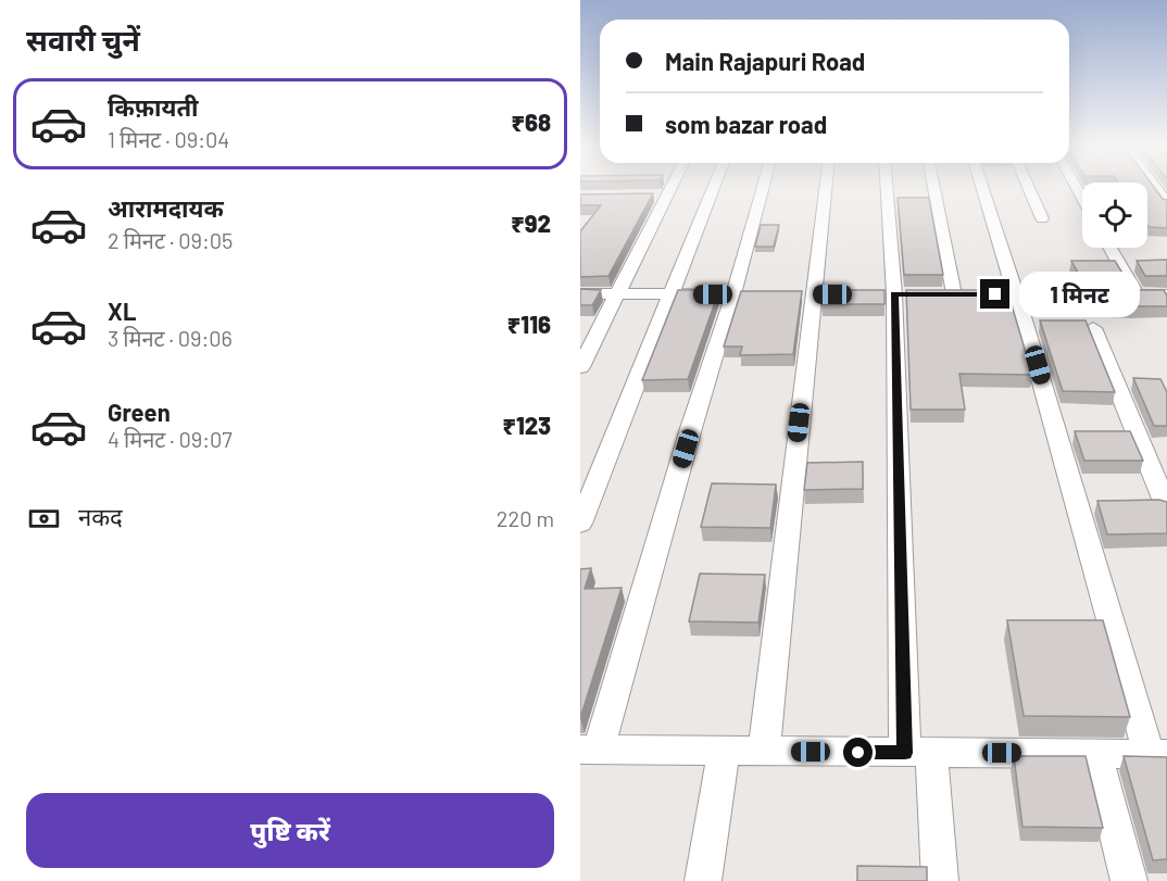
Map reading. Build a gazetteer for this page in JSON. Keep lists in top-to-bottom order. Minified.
{"page":{"heading":"सवारी चुनें","banner":["Main Rajapuri Road","som bazar road"],"list":[{"name":"किफ़ायती","note":"1 मिनट · 09:04","value":"₹68"},{"name":"आरामदायक","note":"2 मिनट · 09:05","value":"₹92"},{"name":"XL","note":"3 मिनट · 09:06","value":"₹116"},{"name":"Green","note":"4 मिनट · 09:07","value":"₹123"}],"bubble":"1 मिनट","pay":["नकद","220 m"],"buttons":"पुष्टि करें"}}
